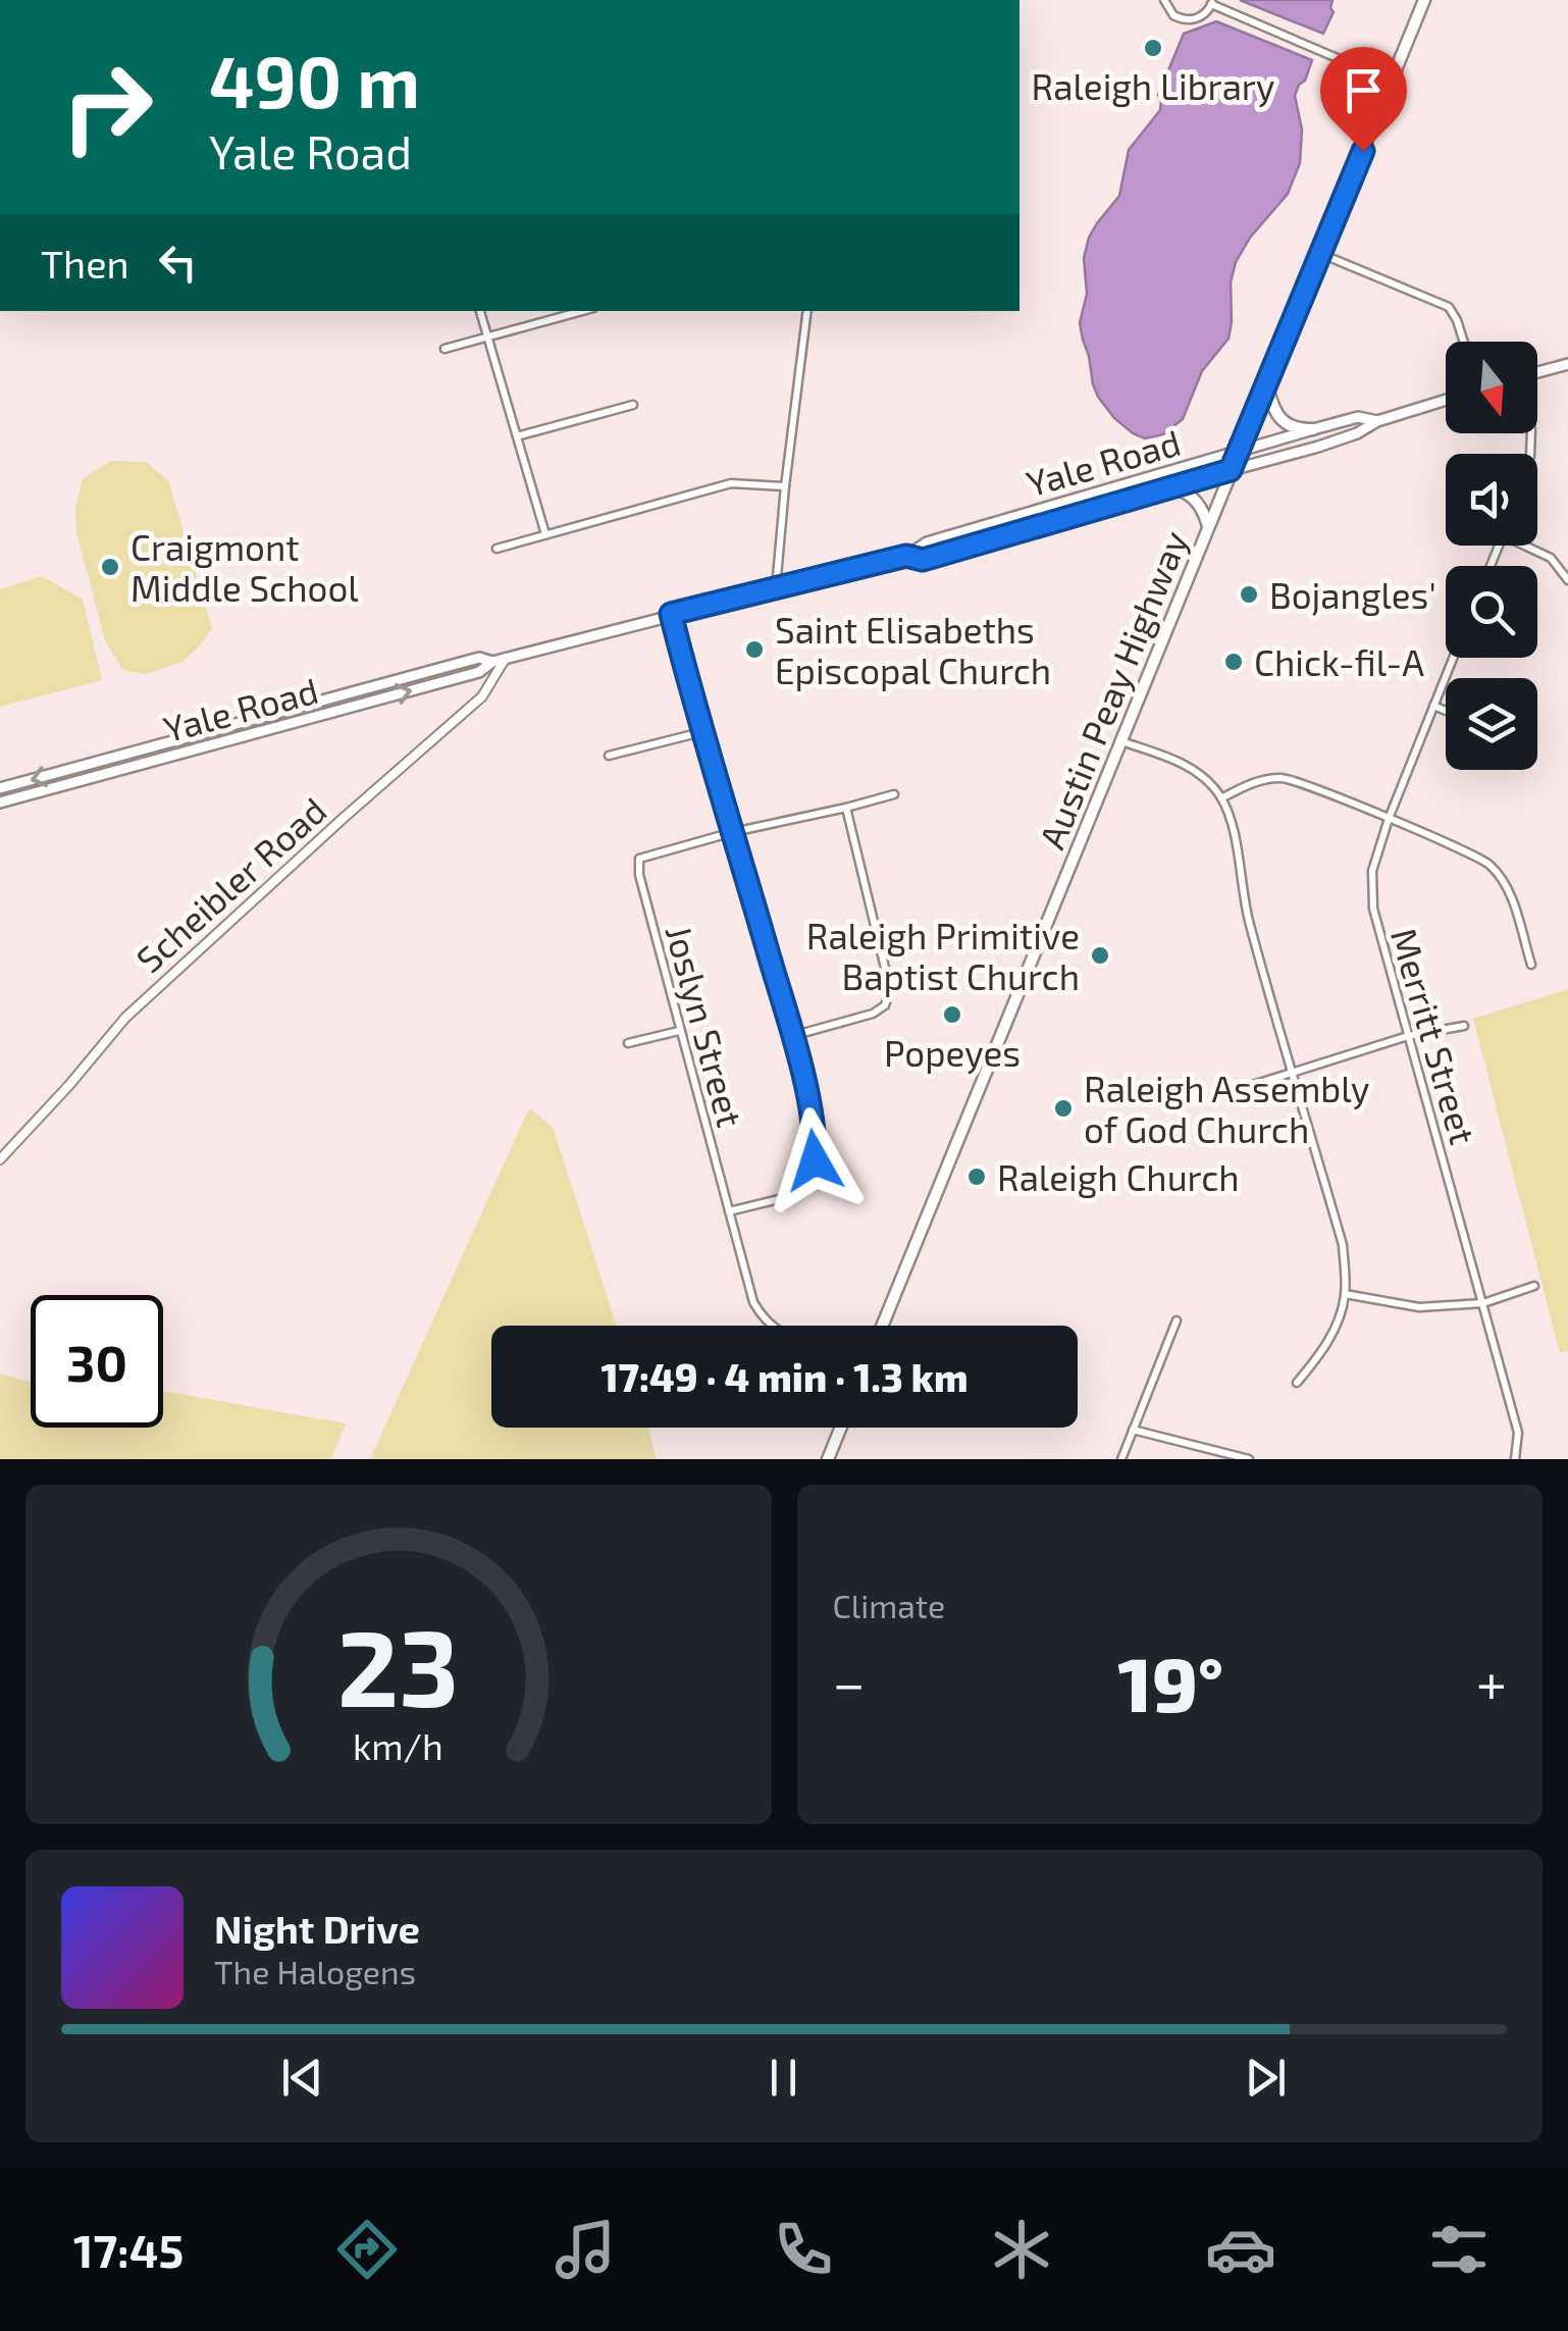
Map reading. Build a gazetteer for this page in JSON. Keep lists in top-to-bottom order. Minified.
{"streets":{"main road":["Yale Road","Austin Peay Highway"],"street":["Scheibler Road","Joslyn Street","Merritt Street"]},"crossings":[["Yale Road","Austin Peay Highway"],["Yale Road","Scheibler Road"]],"places":["Raleigh Library","Craigmont Middle School","Bojangles'","Saint Elisabeths Episcopal Church","Chick-fil-A","Raleigh Primitive Baptist Church","Popeyes","Raleigh Assembly of God Church","Raleigh Church"],"north":"bottom","page":{"turn":["490 m","Yale Road"],"then":"Then","limit":"30","trip":"17:49 · 4 min · 1.3 km","tile":"Climate","heat":["−","19°","+"],"song":["Night Drive","The Halogens"],"tabs":"17:45","gauge":["23","km/h"]}}
